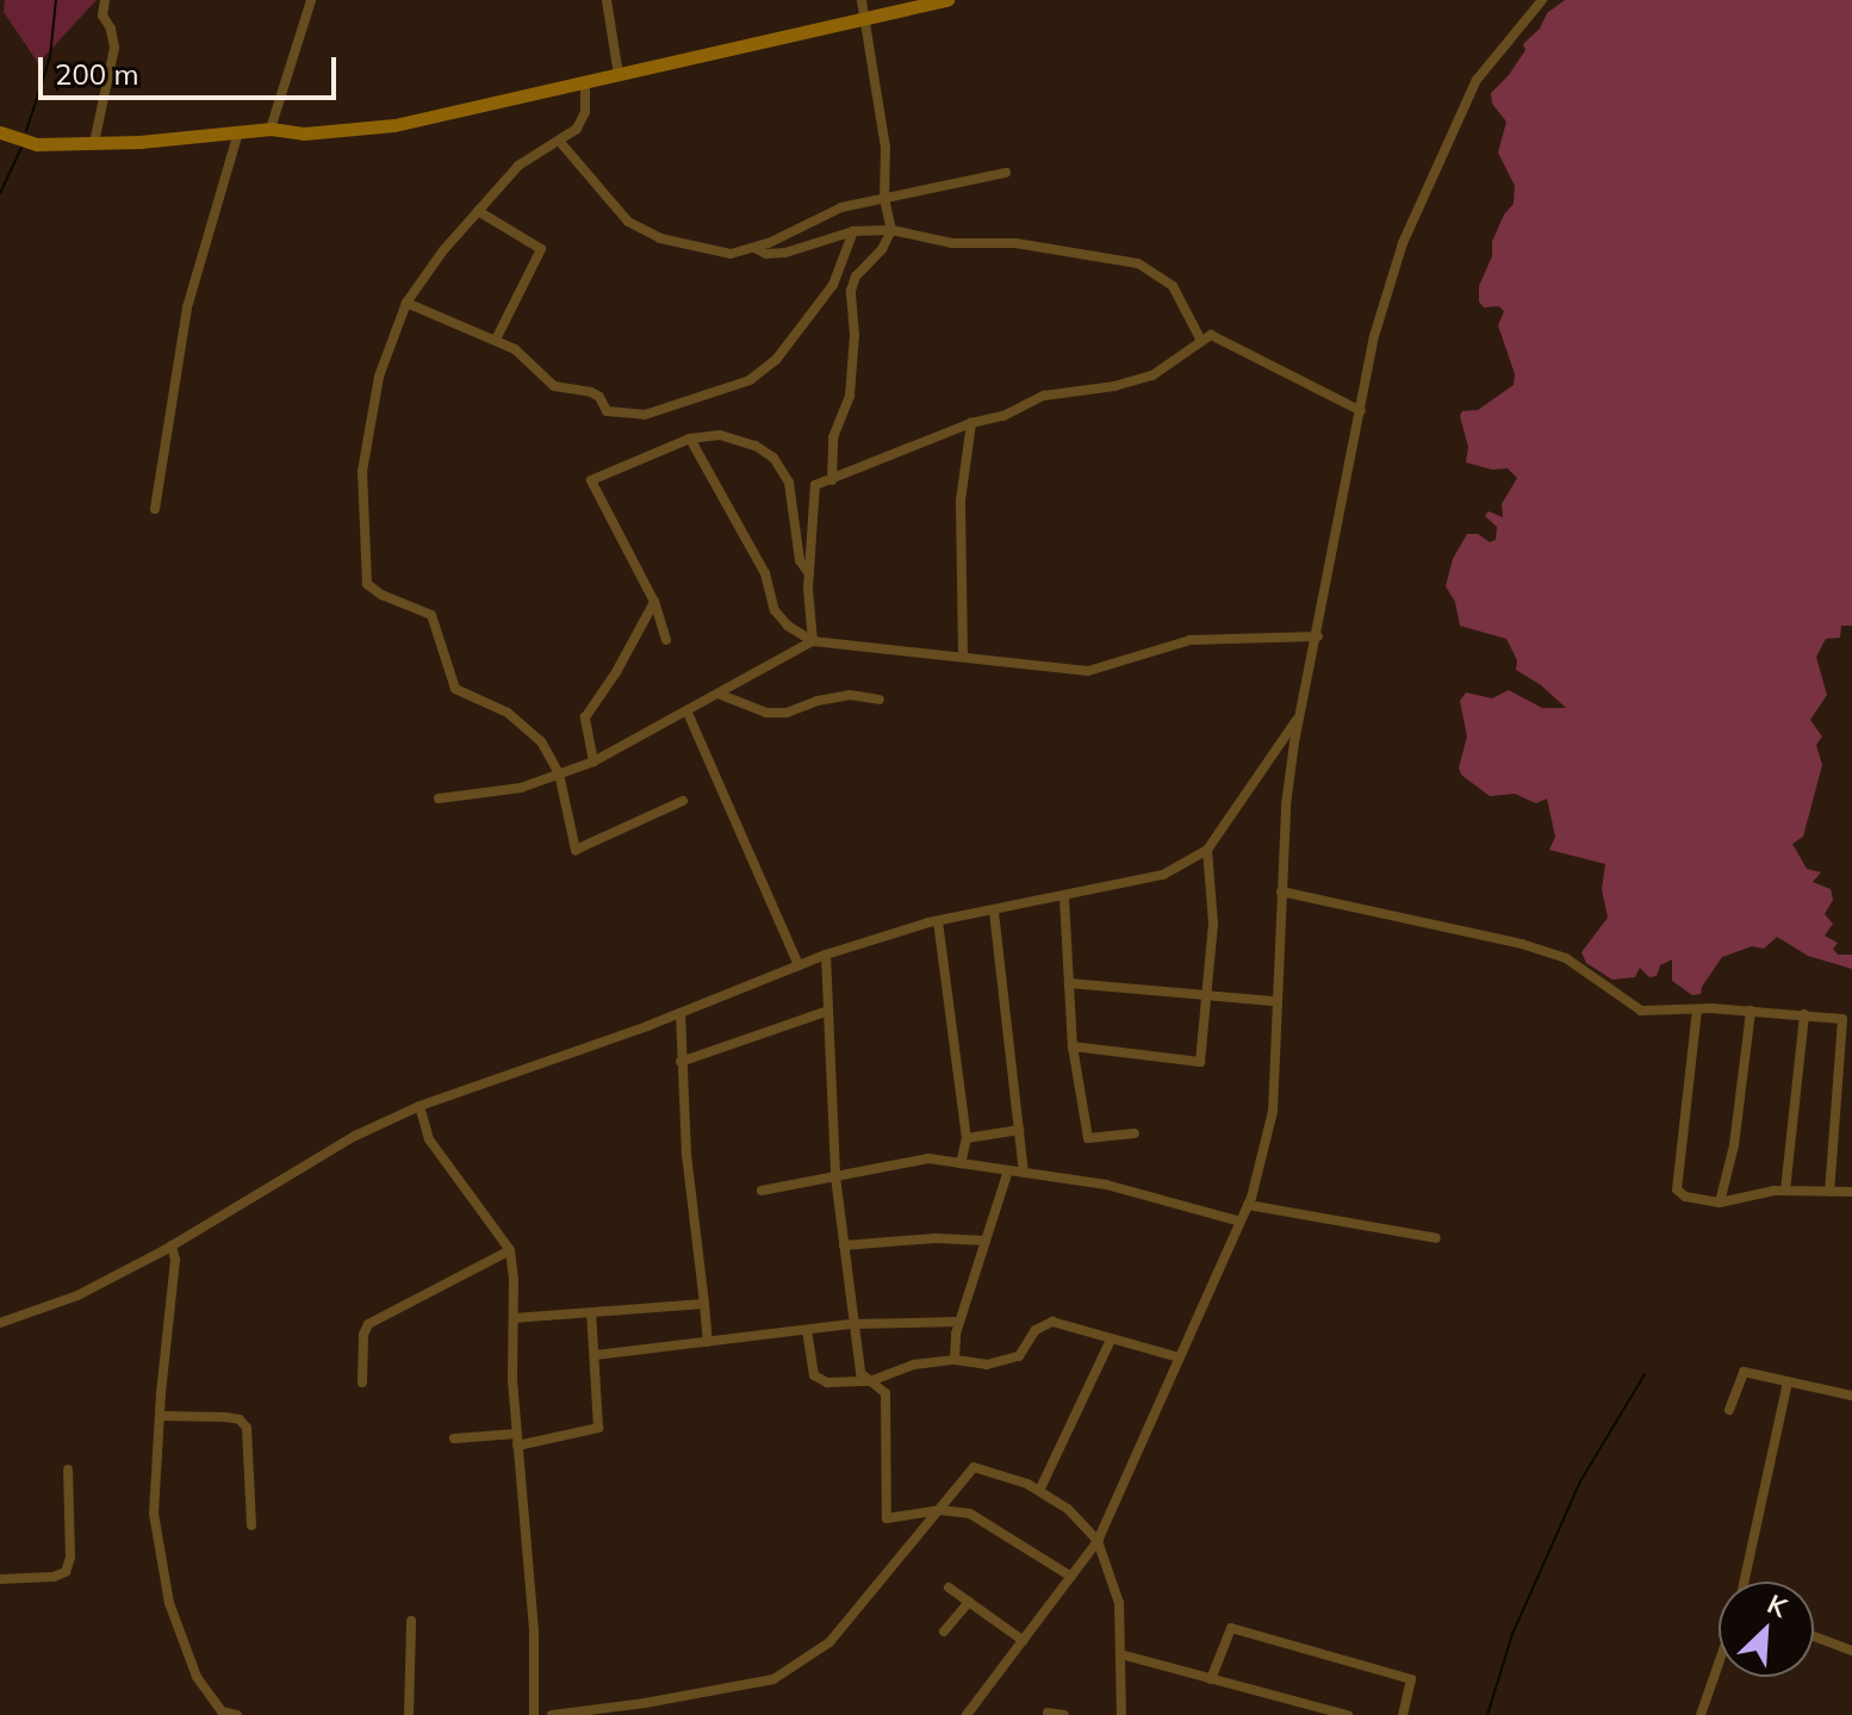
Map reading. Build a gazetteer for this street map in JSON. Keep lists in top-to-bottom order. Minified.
{"scale_bar":"200 m","north":"top right"}
